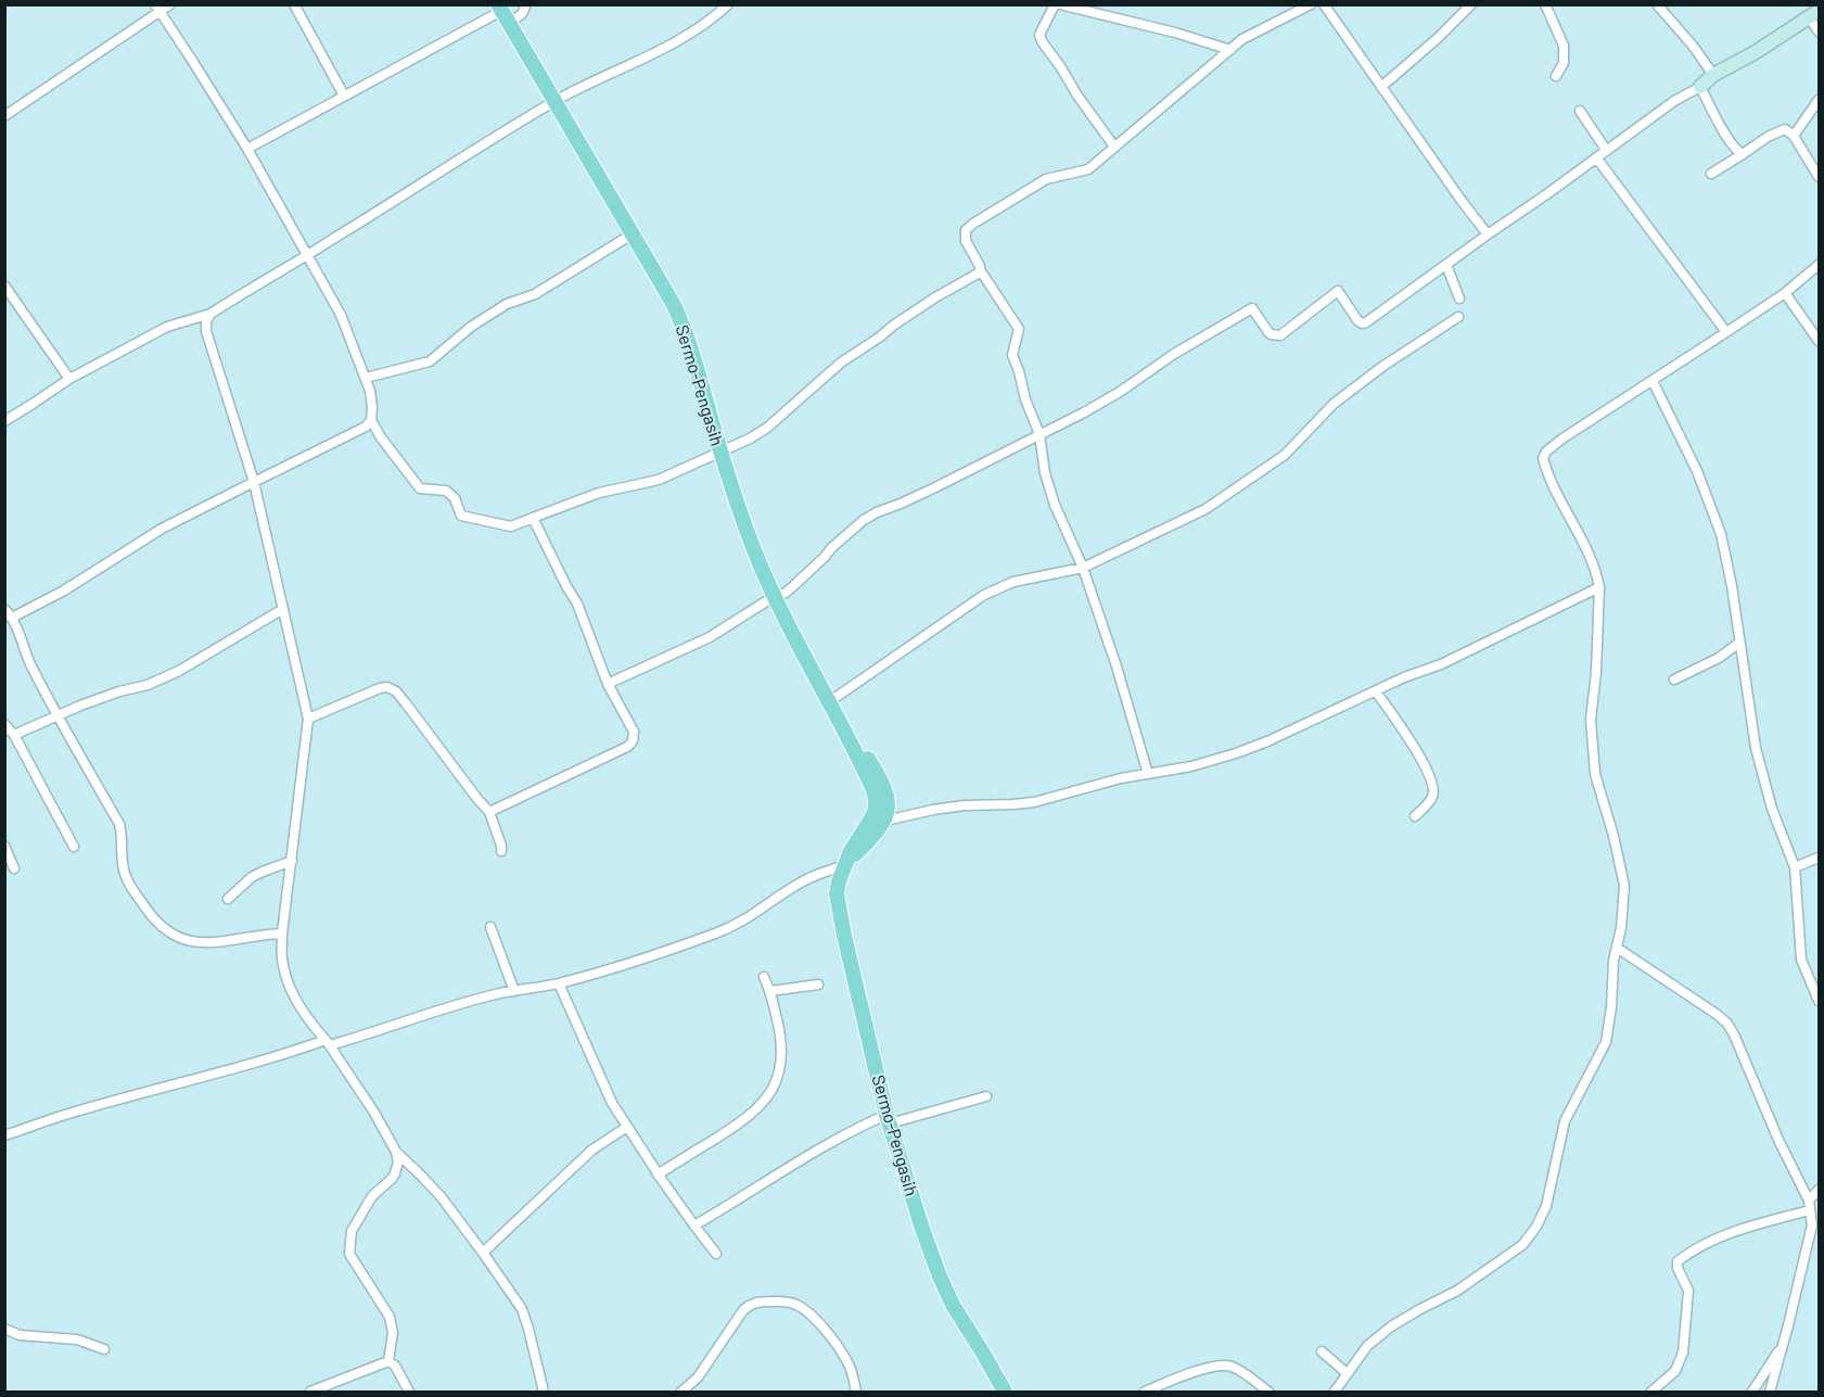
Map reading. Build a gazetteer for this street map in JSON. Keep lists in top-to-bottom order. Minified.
{"streets":{"main road":["Sermo-Pengasih"]}}
